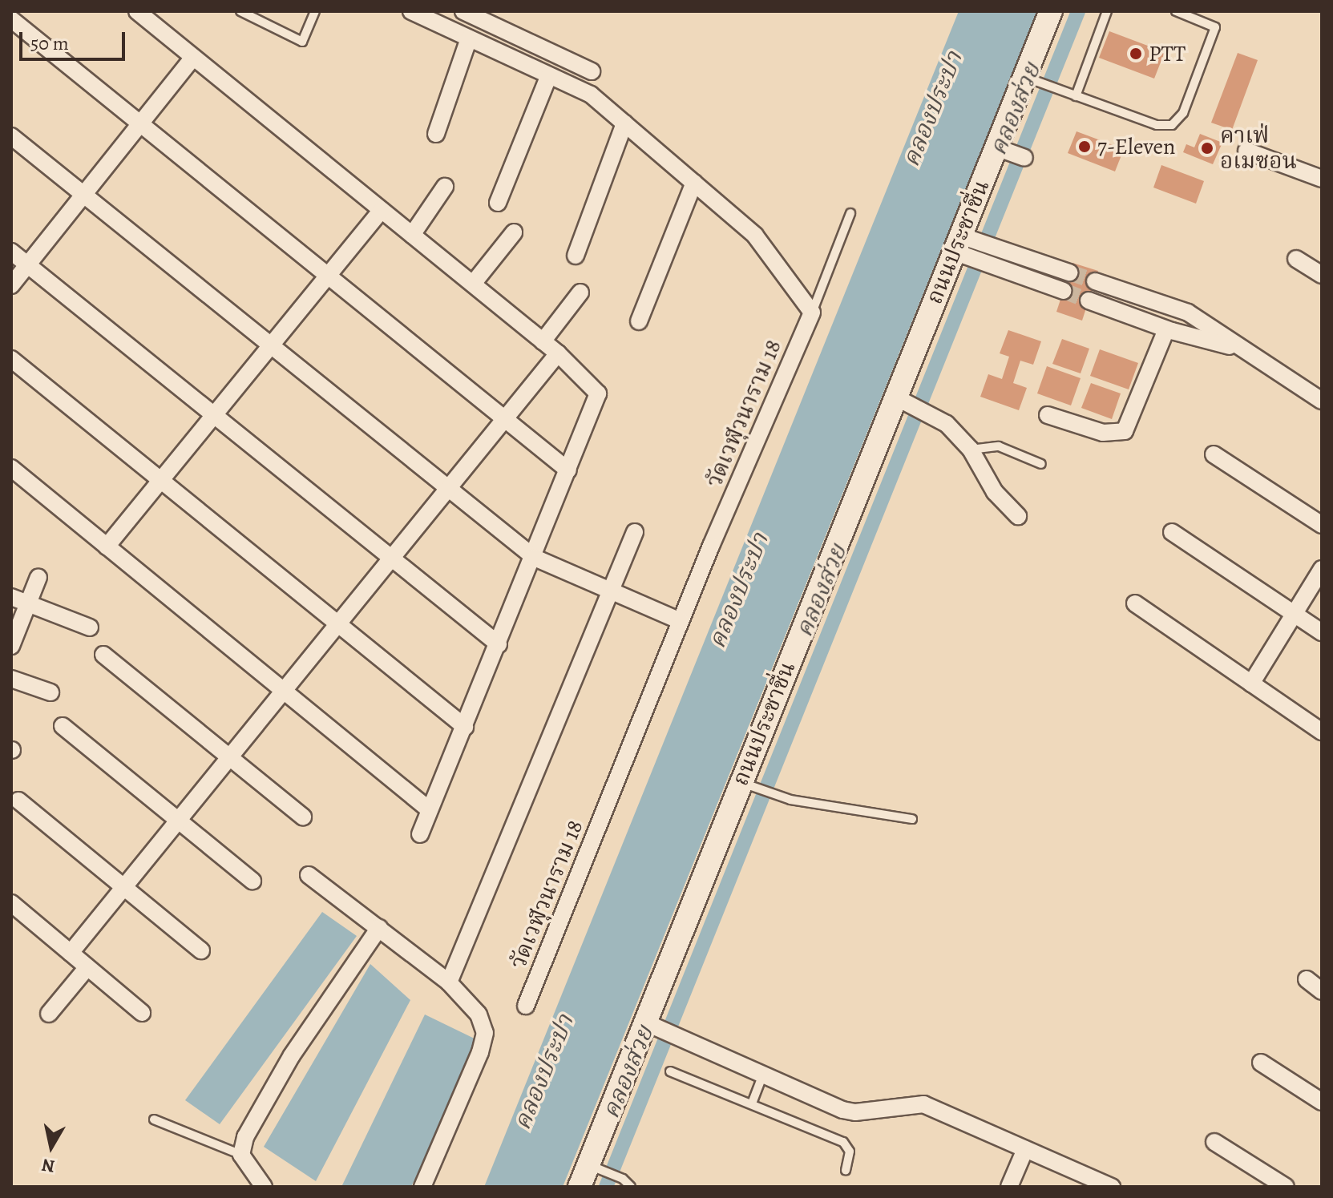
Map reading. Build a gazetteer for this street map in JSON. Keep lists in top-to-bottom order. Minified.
{"streets":{"street":["ถนนประชาชื่น","วัดเวฬุวนาราม 18"]},"water":["คลองประปา","คลองส่วย"],"places":["PTT","7-Eleven","คาเฟ่ อเมซอน"],"scale_bar":"50 m","north":"bottom"}
